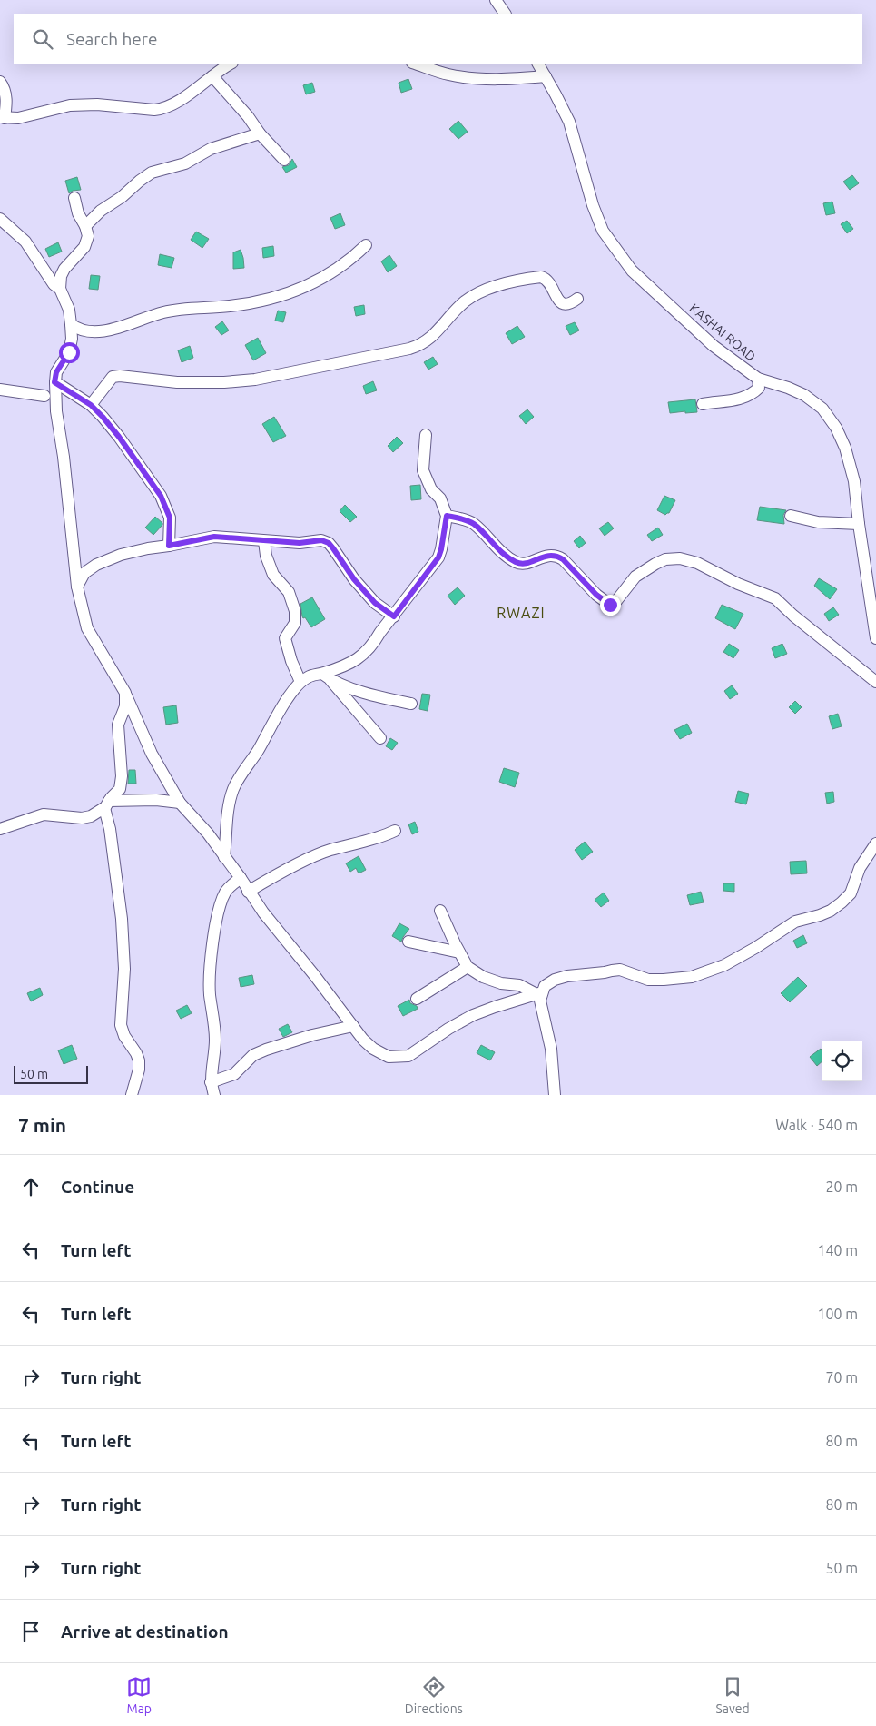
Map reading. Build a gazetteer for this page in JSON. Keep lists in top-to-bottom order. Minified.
{"streets":{"street":["KASHAI ROAD"]},"districts":["RWAZI"],"scale_bar":"50 m","page":{"search":"Search here","scale":"50 m","heading":["7 min","Walk · 540 m"],"list":[["Continue","20 m"],["Turn left","140 m"],["Turn left","100 m"],["Turn right","70 m"],["Turn left","80 m"],["Turn right","80 m"],["Turn right","50 m"],"Arrive at destination"],"nav":["Map","Directions","Saved"]}}
